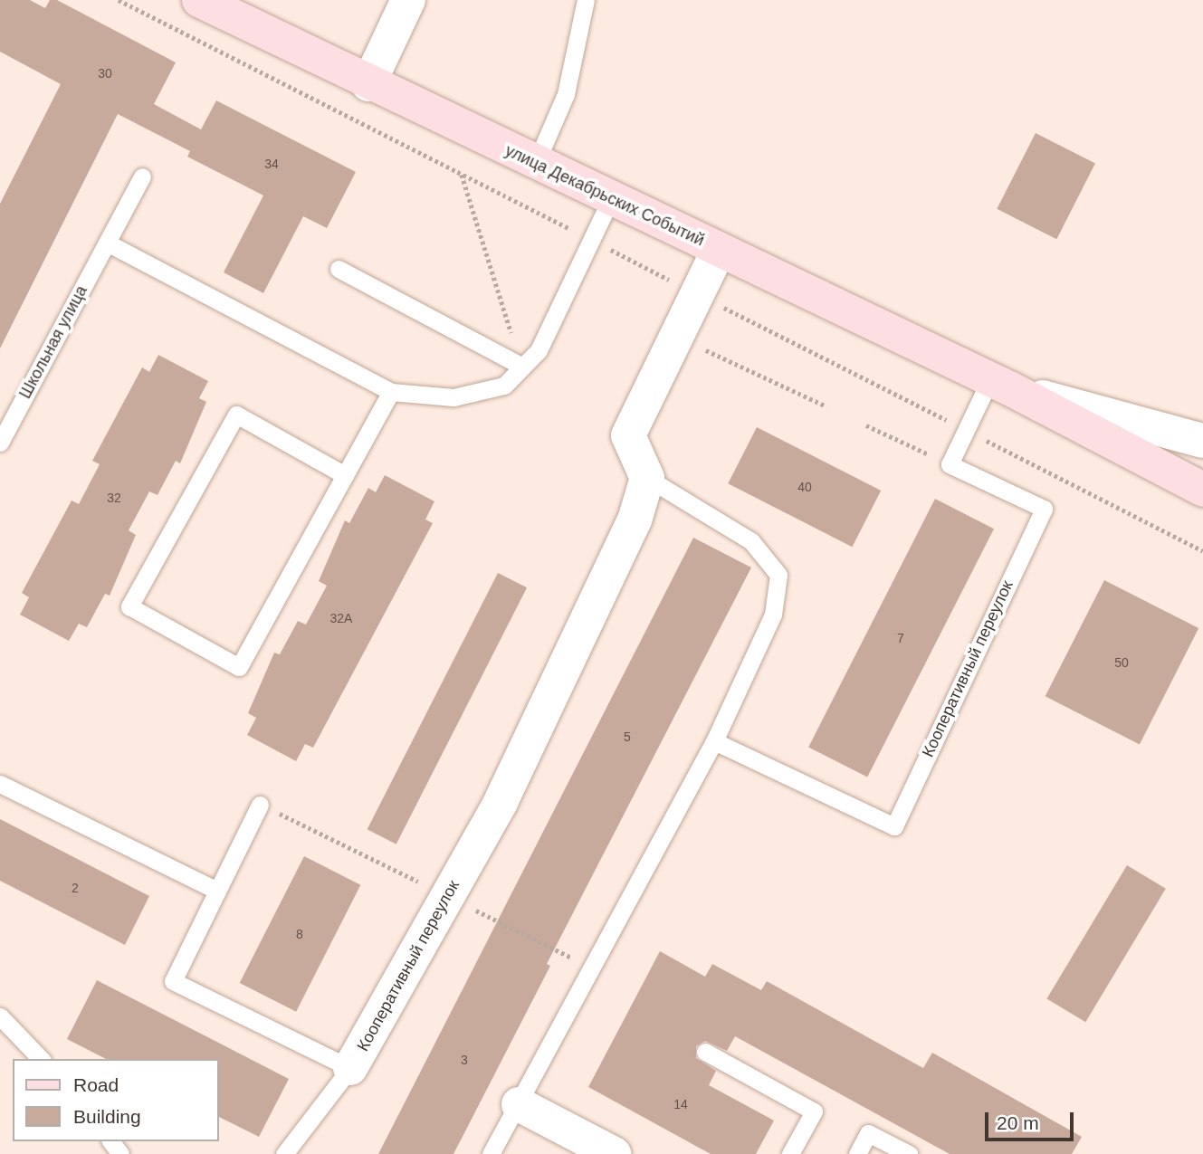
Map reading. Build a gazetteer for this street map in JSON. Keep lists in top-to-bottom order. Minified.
{"streets":{"street":["улица Декабрьских Событий","Кооперативный переулок"],"lane":["Школьная улица"]},"house_numbers":["30","34","40","32","32А","7","50","5","2","8","3","14"],"legend":["Road","Building"],"scale_bar":"20 m"}
